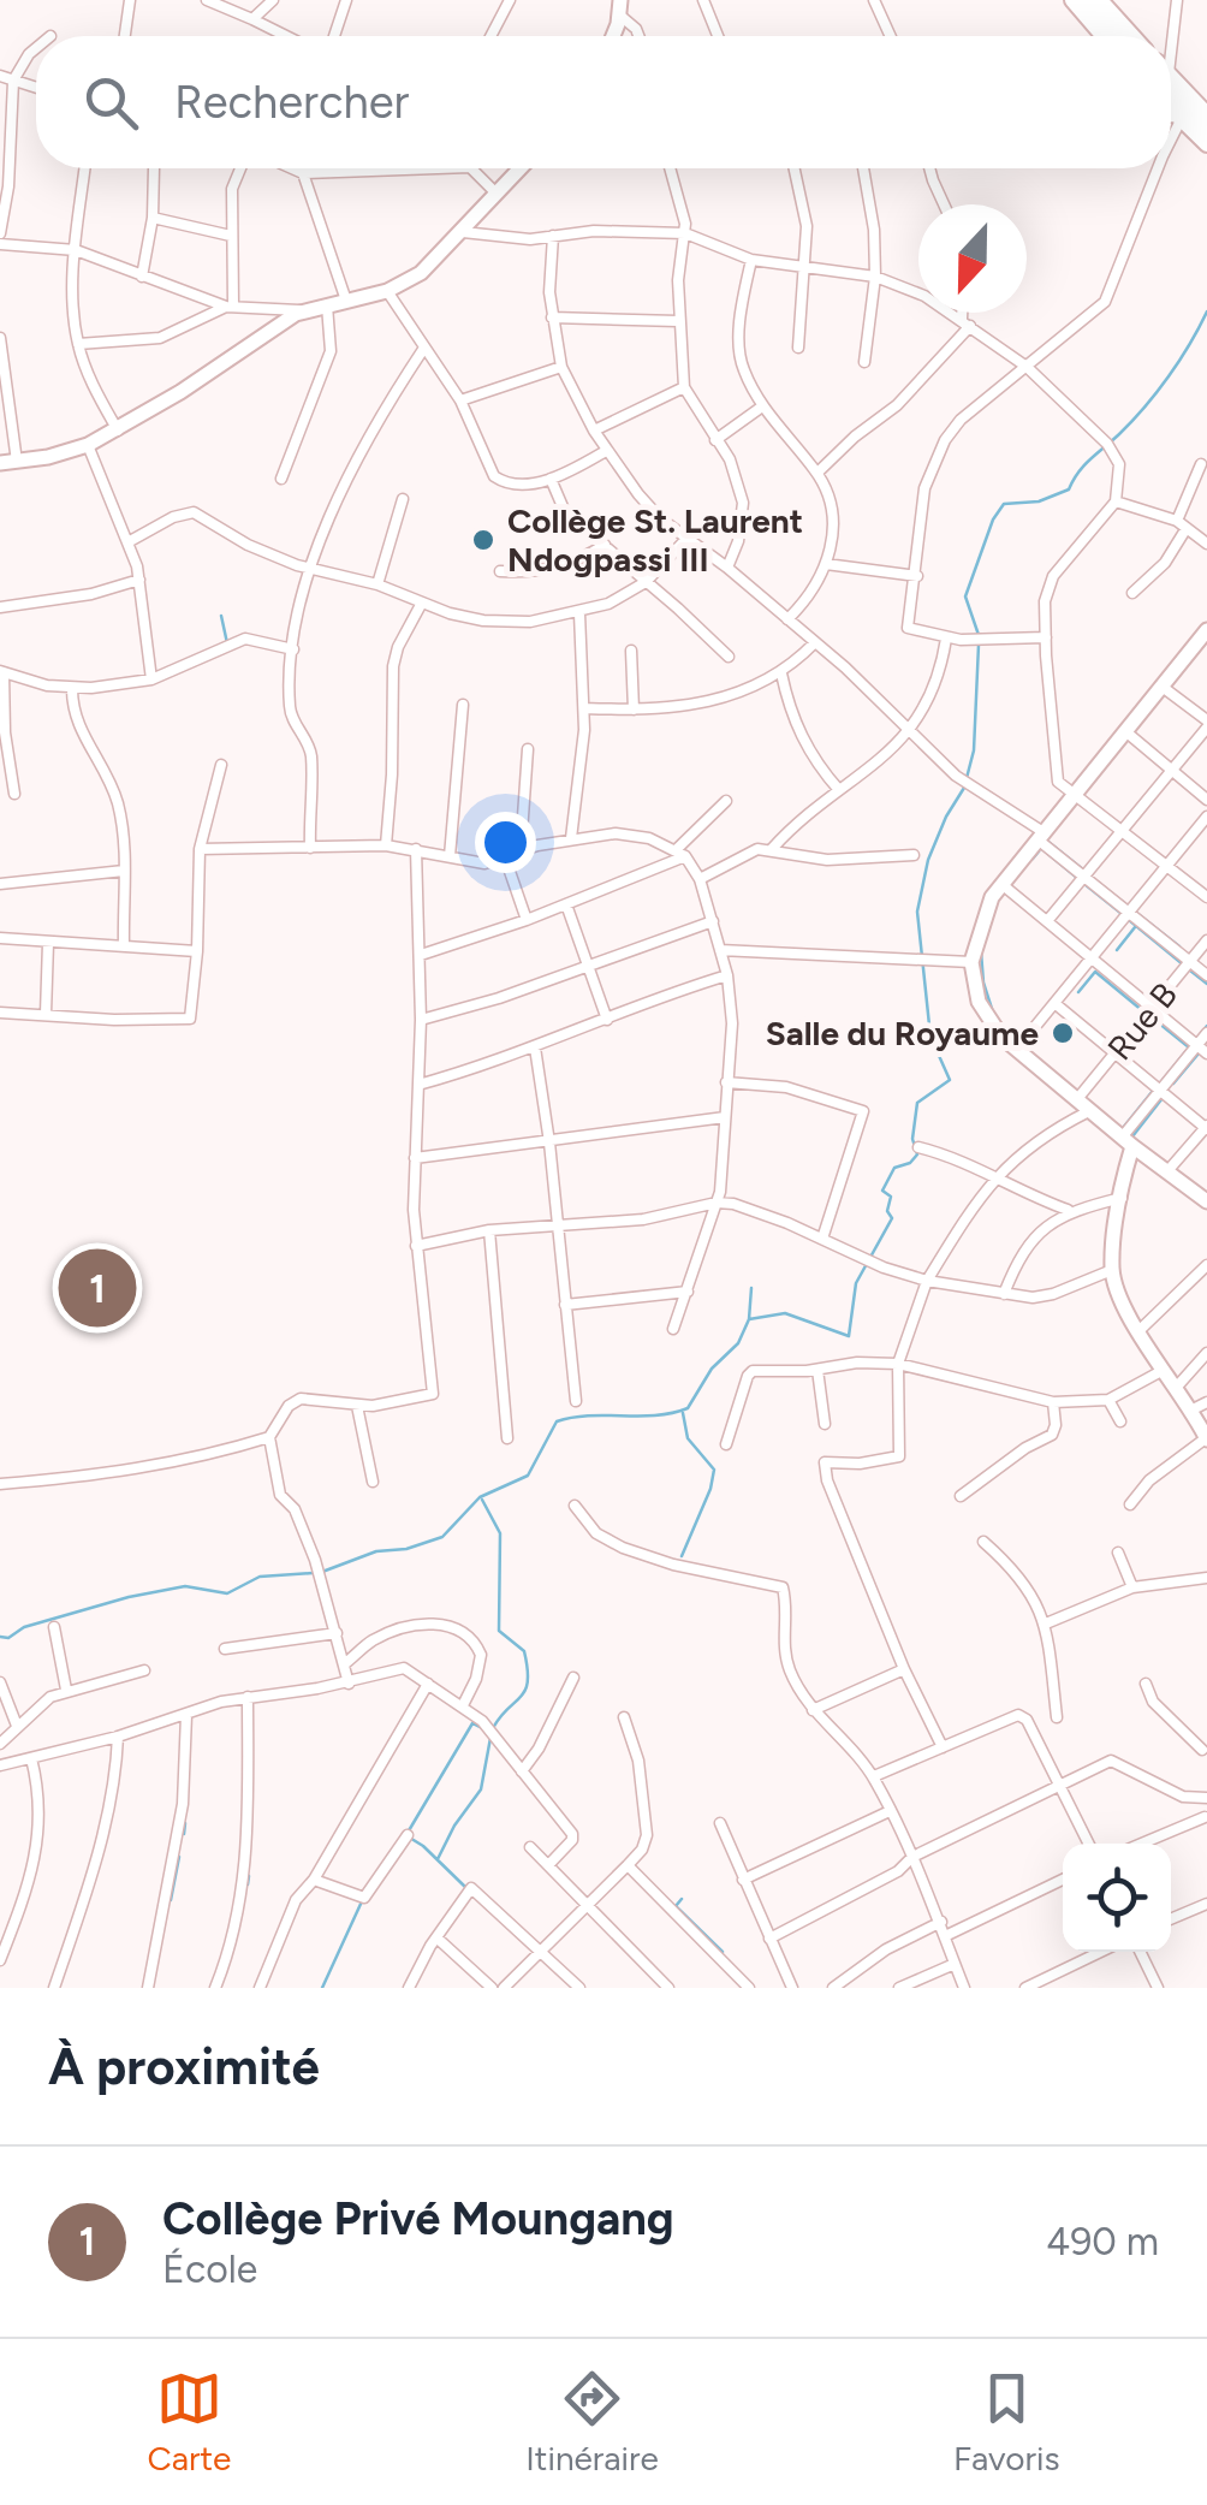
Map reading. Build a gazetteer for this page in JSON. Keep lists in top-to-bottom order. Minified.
{"streets":{"street":["Rue B"]},"places":["Collège St. Laurent Ndogpassi III","Salle du Royaume"],"north":"bottom","page":{"search":"Rechercher","pins":"1","heading":"À proximité","list":[{"mark":"1","name":"Collège Privé Moungang","note":"École","value":"490 m"}],"nav":["Carte","Itinéraire","Favoris"]}}
